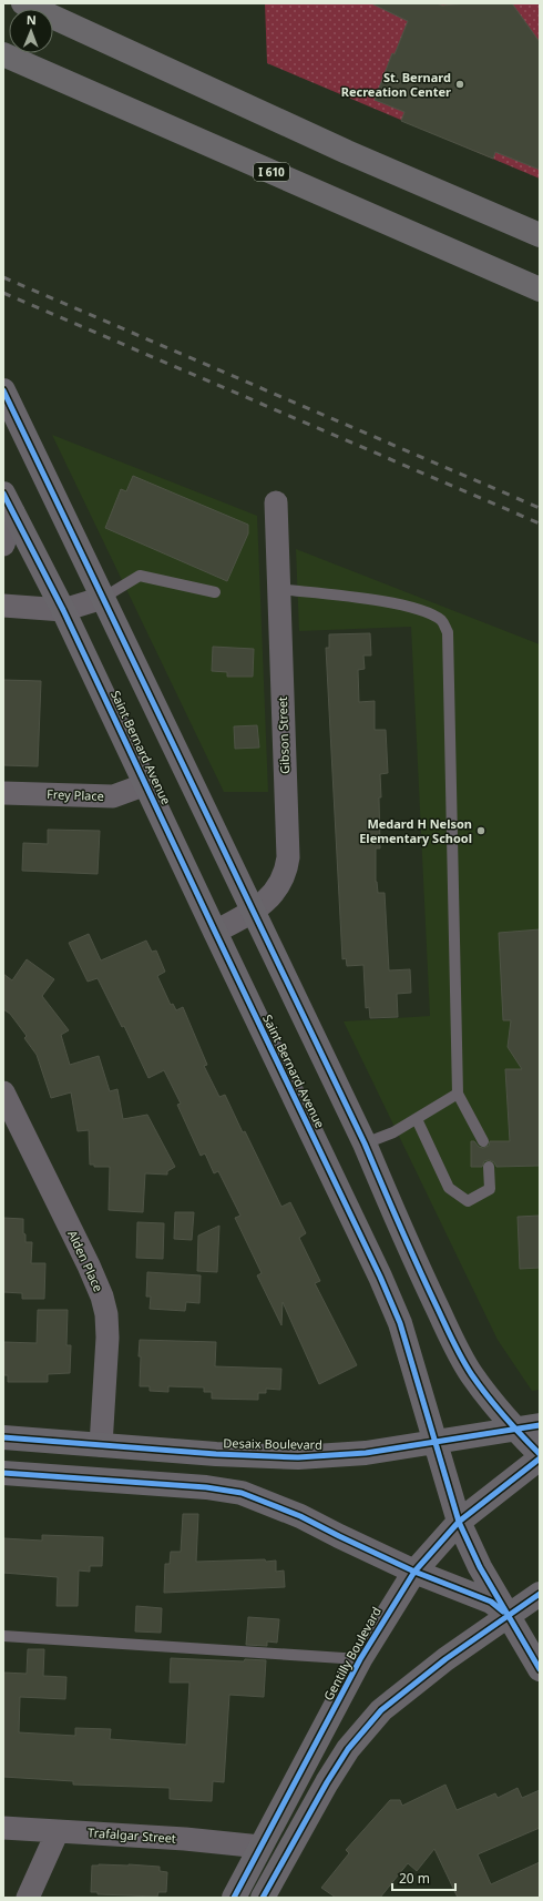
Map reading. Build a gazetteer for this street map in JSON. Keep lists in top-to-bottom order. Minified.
{"streets":{"highway":["I 610"],"street":["Gibson Street","Saint Bernard Avenue","Frey Place","Alden Place","Desaix Boulevard","Gentilly Boulevard","Trafalgar Street"]},"crossings":[["Gibson Street","Saint Bernard Avenue"],["Saint Bernard Avenue","Frey Place"],["Saint Bernard Avenue","Desaix Boulevard"],["Saint Bernard Avenue","Gentilly Boulevard"],["Alden Place","Desaix Boulevard"],["Gentilly Boulevard","Trafalgar Street"]],"places":["St. Bernard Recreation Center","Medard H Nelson Elementary School"],"scale_bar":"20 m","north":"top"}
